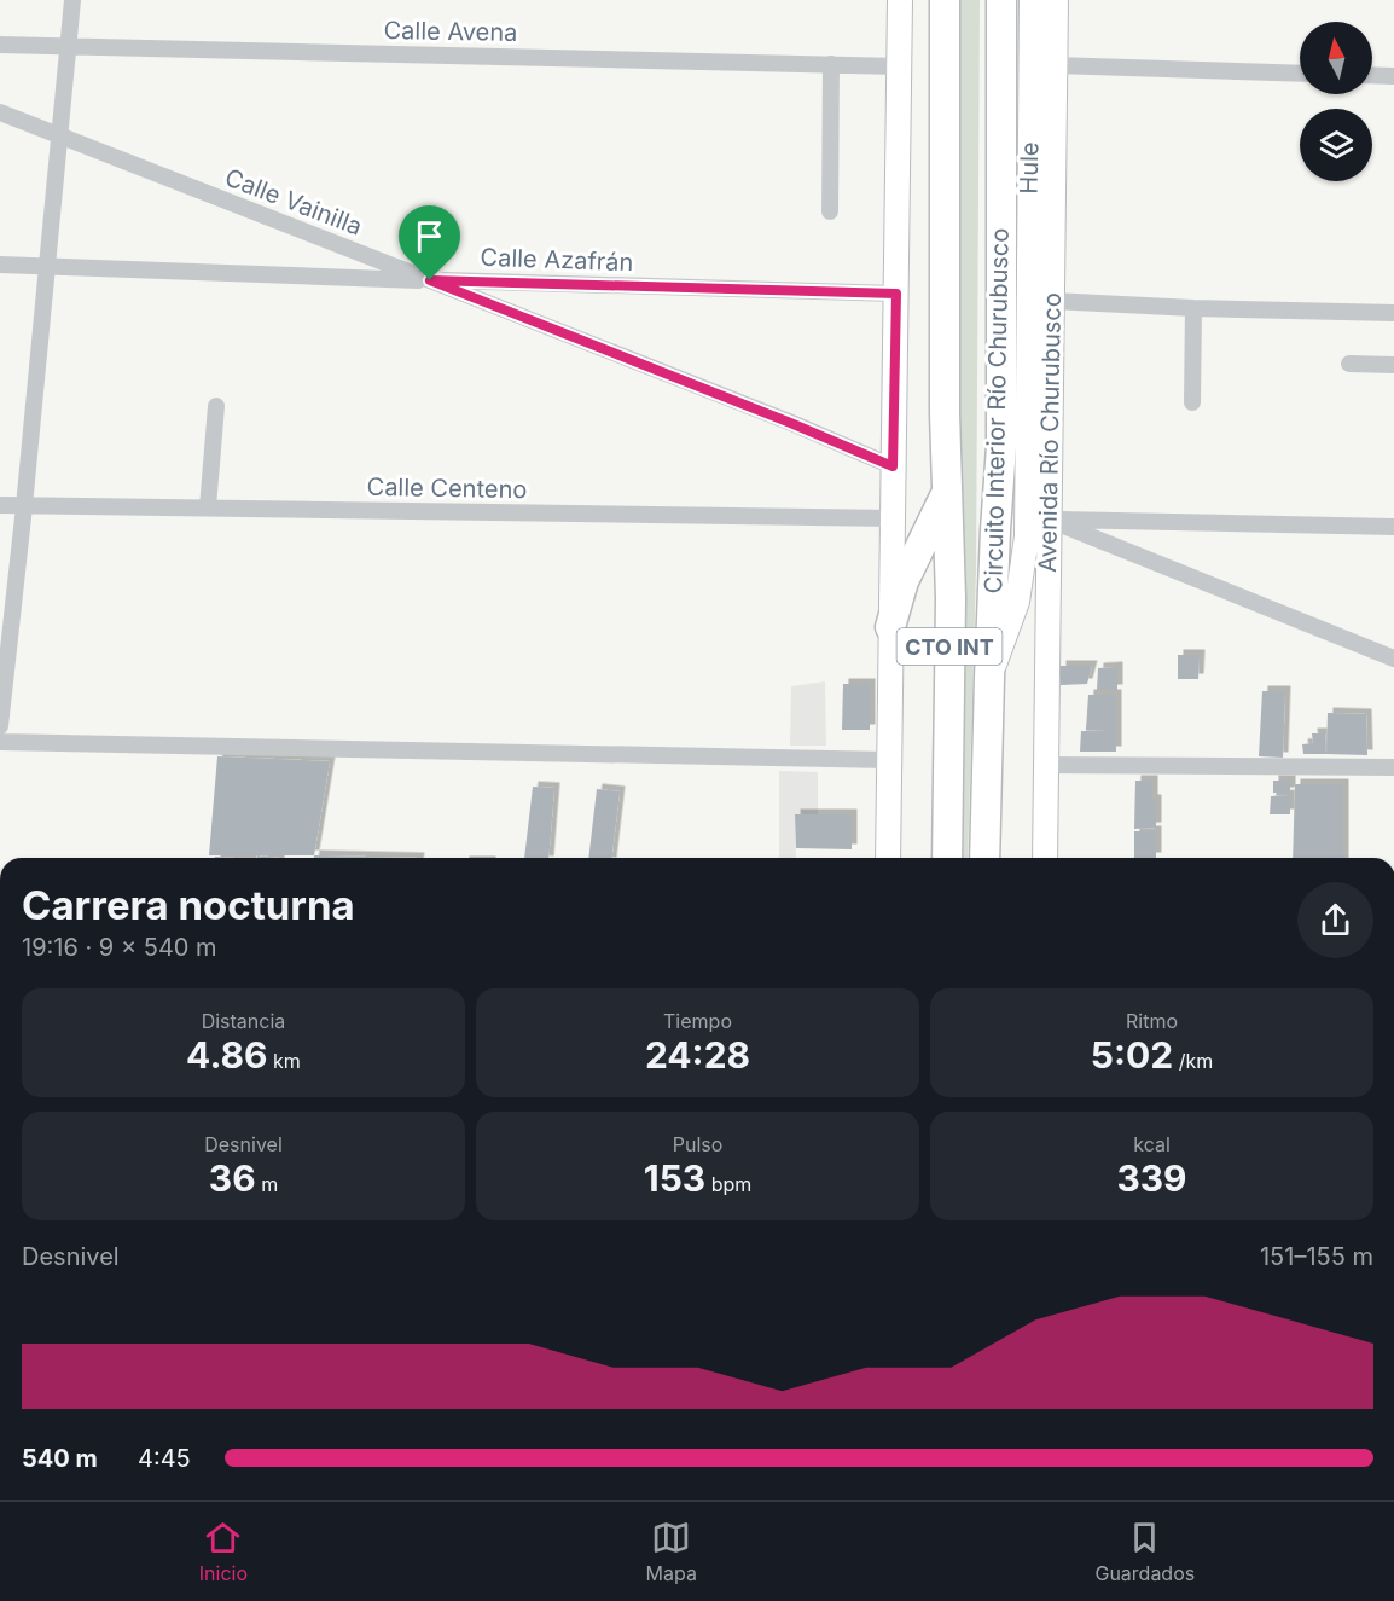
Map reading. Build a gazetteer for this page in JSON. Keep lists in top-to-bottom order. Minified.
{"streets":{"highway":["Circuito Interior Río Churubusco","CTO INT"],"main road":["Hule","Avenida Río Churubusco"],"street":["Calle Avena","Calle Vainilla","Calle Azafrán","Calle Centeno"]},"crossings":[["Calle Avena","CTO INT"],["Hule","Circuito Interior Río Churubusco"],["Calle Vainilla","Calle Azafrán"],["Calle Vainilla","CTO INT"],["Calle Azafrán","CTO INT"],["Calle Centeno","CTO INT"]],"north":"top","page":{"heading":["Carrera nocturna","19:16 · 9 × 540 m"],"stats":[["Distancia","4.86 km"],["Tiempo","24:28"],["Ritmo","5:02 /km"],["Desnivel","36 m"],["Pulso","153 bpm"],["kcal","339"]],"chart":["Desnivel","151–155 m"],"list":[{"name":"540 m","note":"4:45"}],"tabs":["Inicio","Mapa","Guardados"]}}
